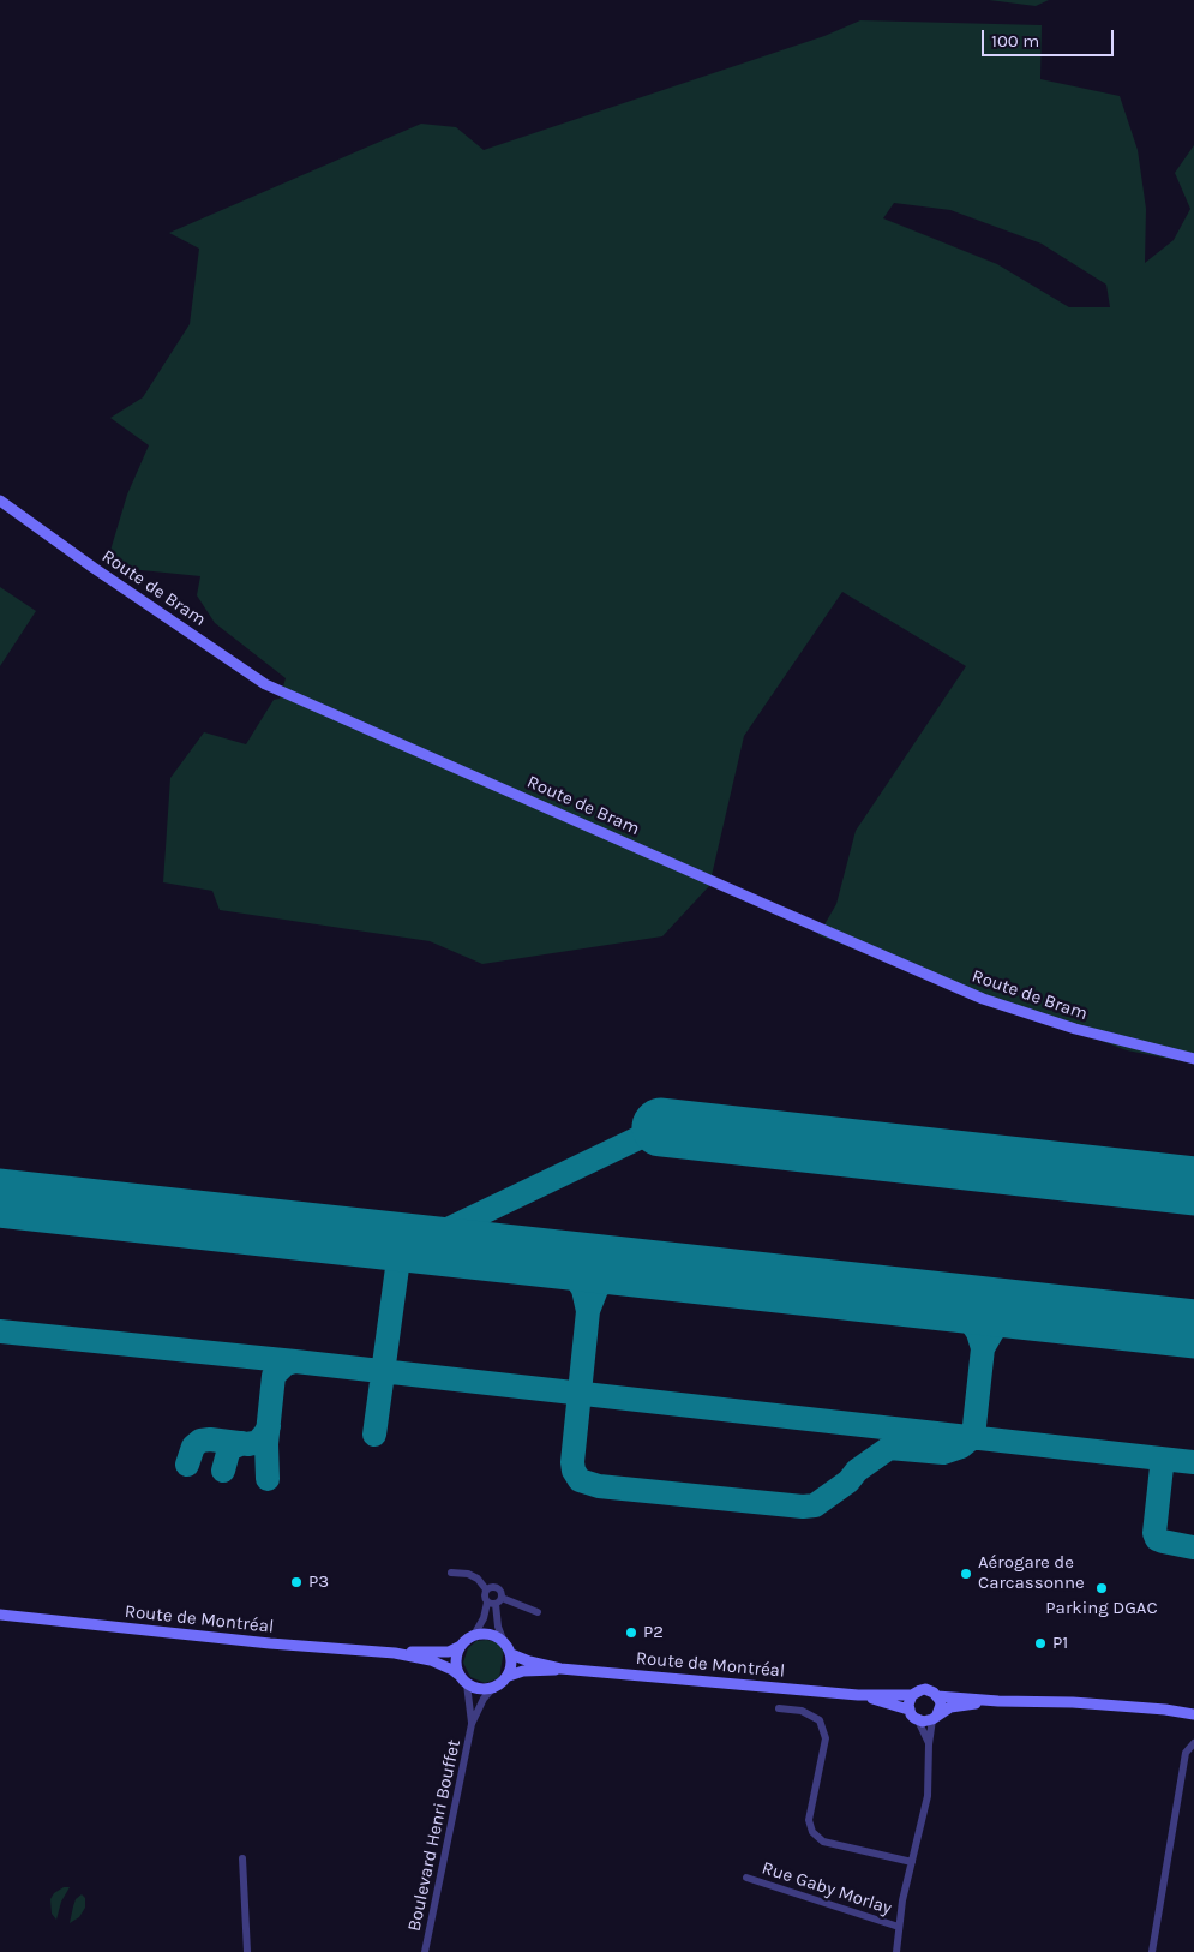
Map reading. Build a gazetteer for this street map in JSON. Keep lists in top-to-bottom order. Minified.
{"streets":{"main road":["Route de Bram","Route de Montréal"],"street":["Boulevard Henri Bouffet","Rue Gaby Morlay"]},"crossings":[["Route de Montréal","Boulevard Henri Bouffet"]],"places":["Aérogare de Carcassonne","P3","Parking DGAC","P2","P1"],"scale_bar":"100 m"}
